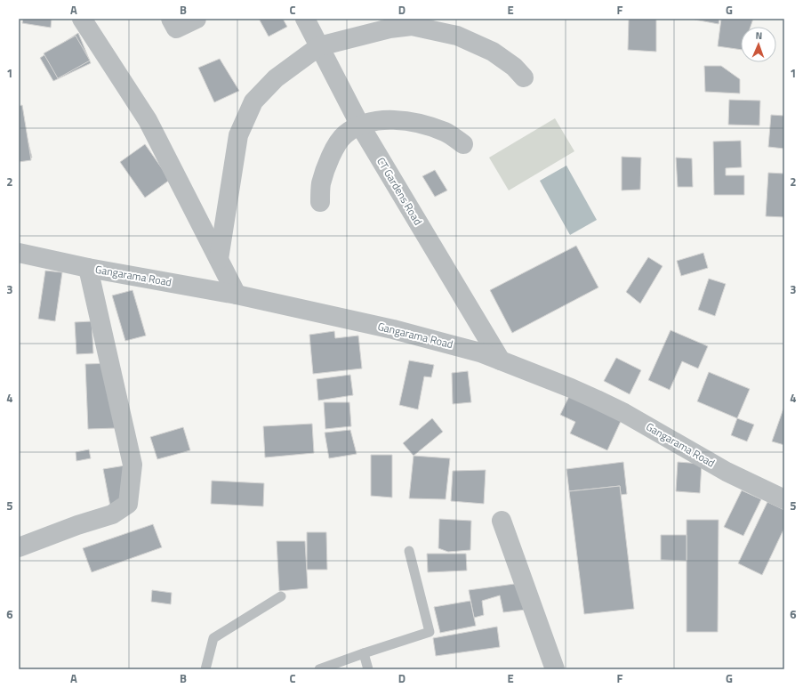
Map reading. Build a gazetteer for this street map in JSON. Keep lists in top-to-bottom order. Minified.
{"streets":{"street":["CT Gardens Road","Gangarama Road"]},"crossings":[["CT Gardens Road","Gangarama Road"]],"north":"top","grid":{"columns":["A","B","C","D","E","F","G"],"rows":["1","2","3","4","5","6"]}}
